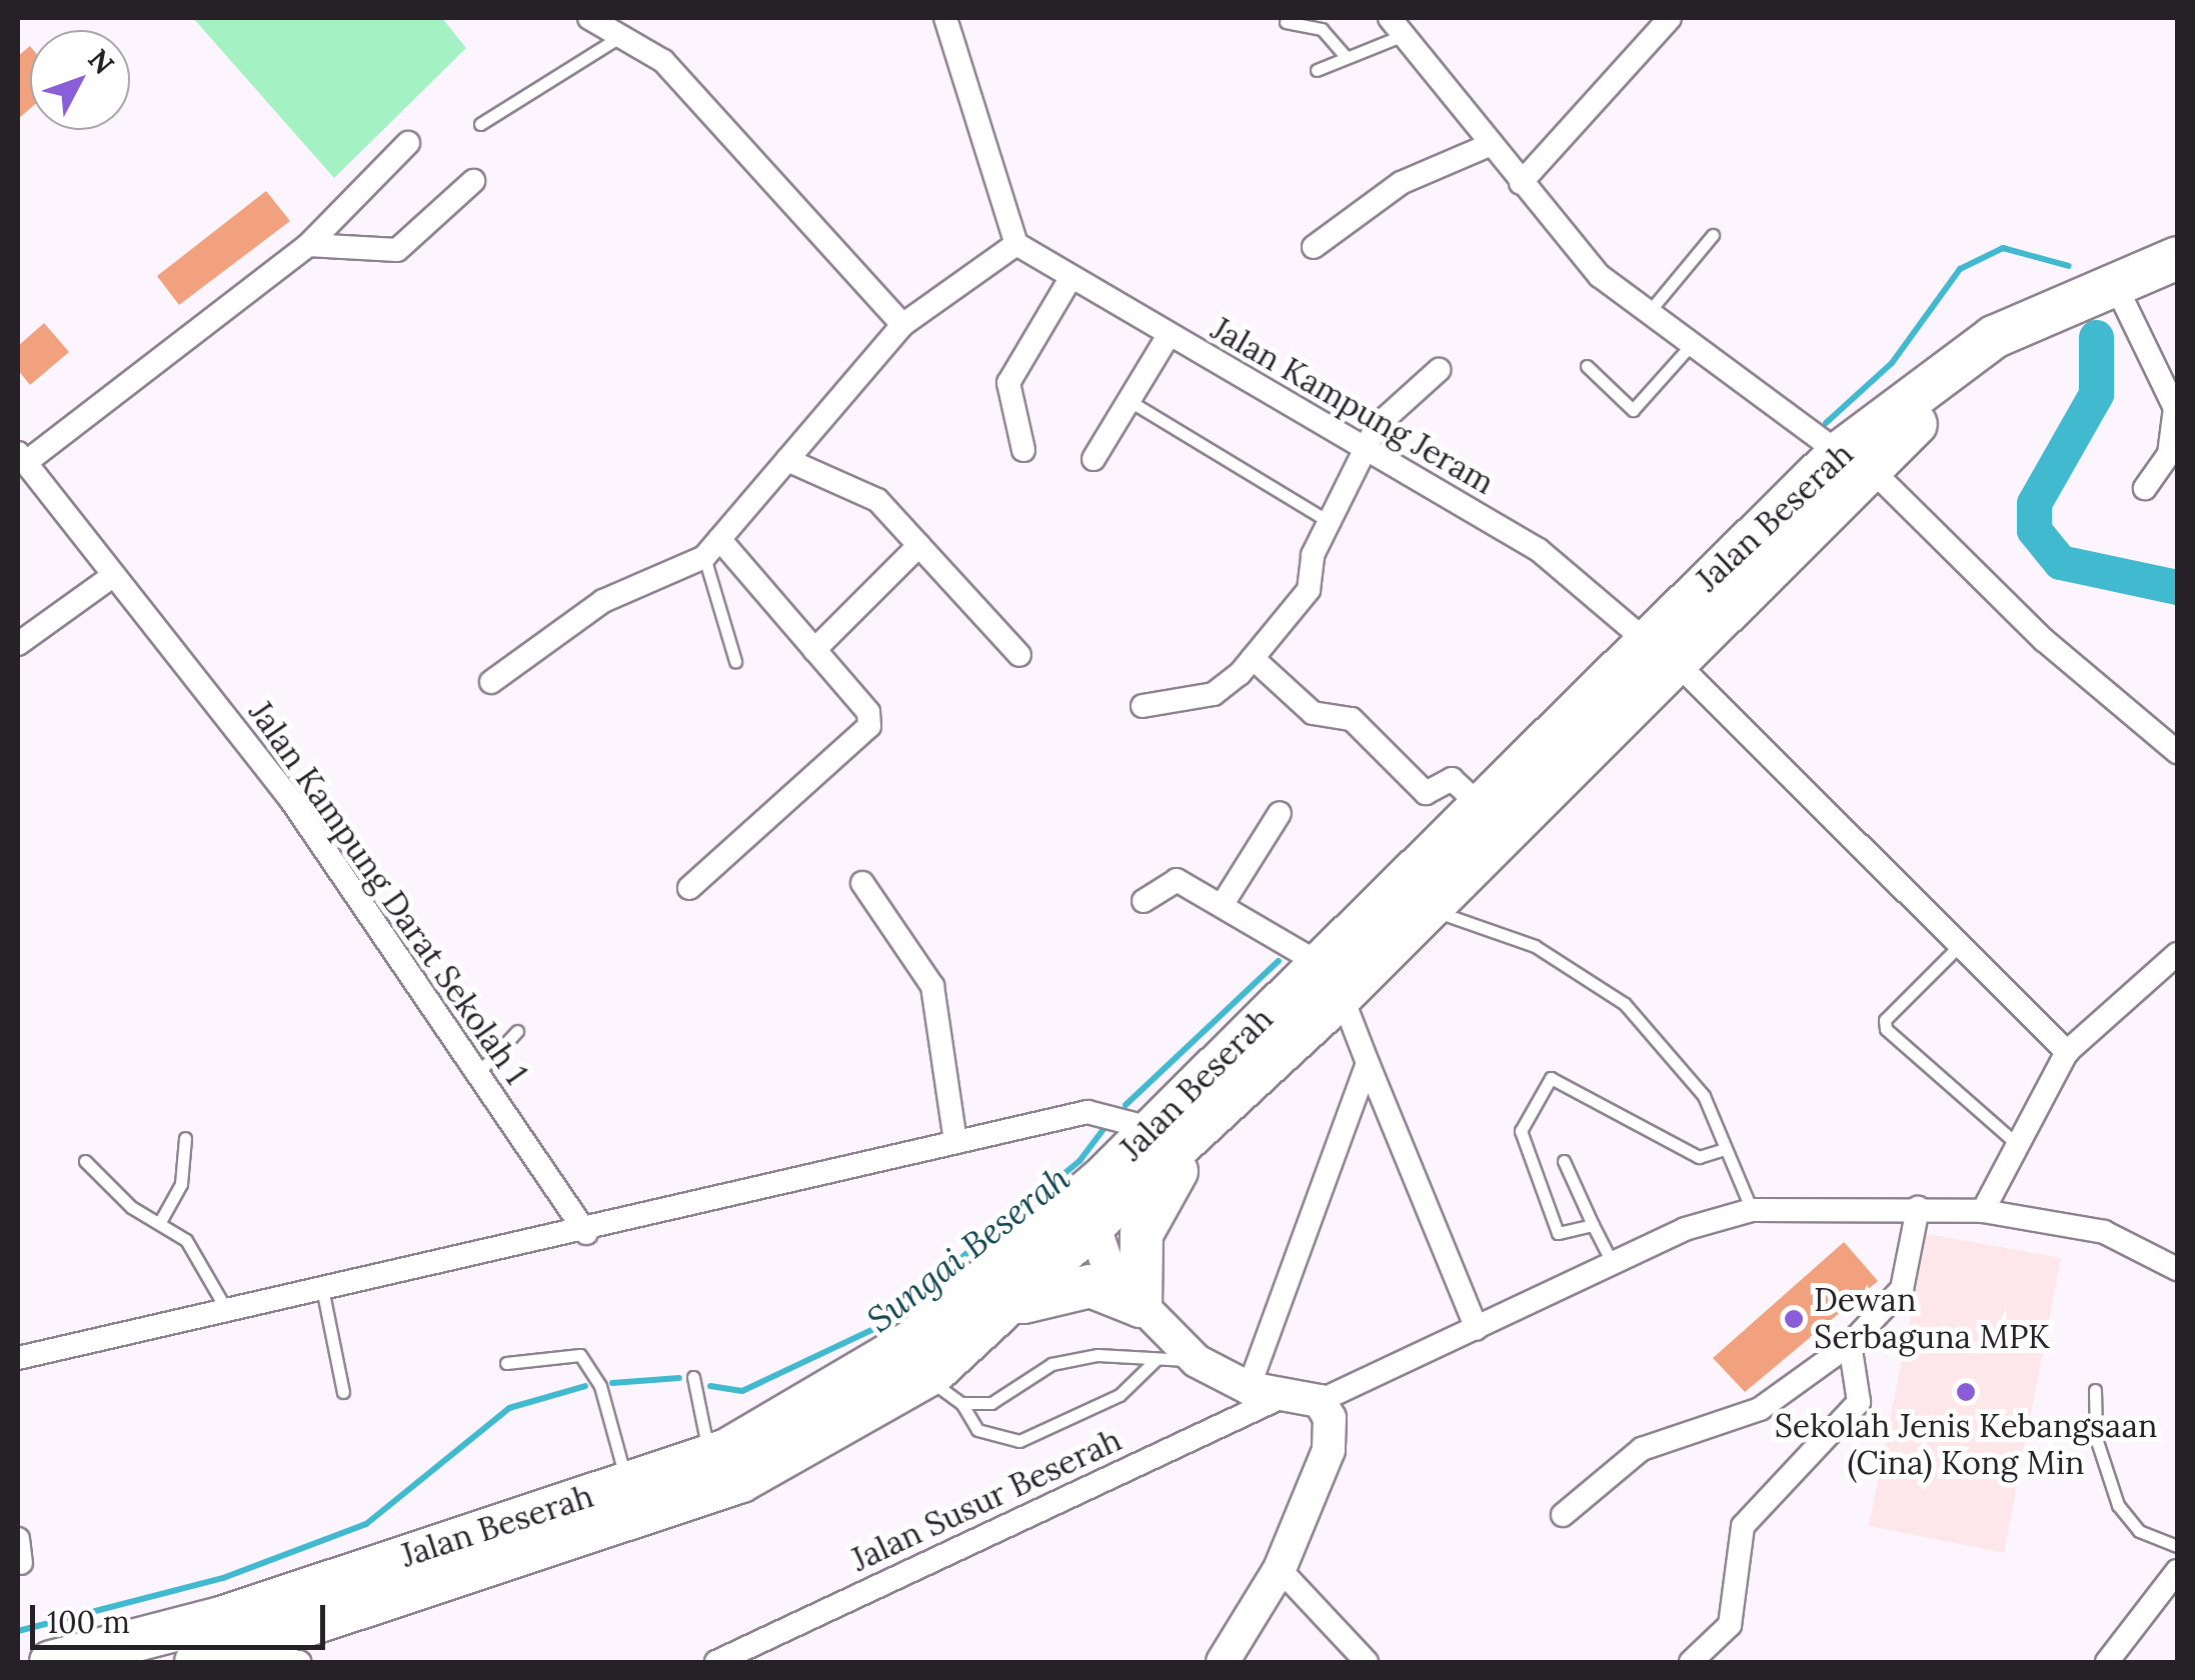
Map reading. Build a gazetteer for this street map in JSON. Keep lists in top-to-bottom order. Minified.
{"streets":{"highway":["Jalan Beserah"],"street":["Jalan Kampung Jeram","Jalan Kampung Darat Sekolah 1","Jalan Susur Beserah"]},"crossings":[["Jalan Kampung Jeram","Jalan Beserah"]],"water":["Sungai Beserah"],"places":["Dewan Serbaguna MPK","Sekolah Jenis Kebangsaan (Cina) Kong Min"],"scale_bar":"100 m","north":"top right"}
